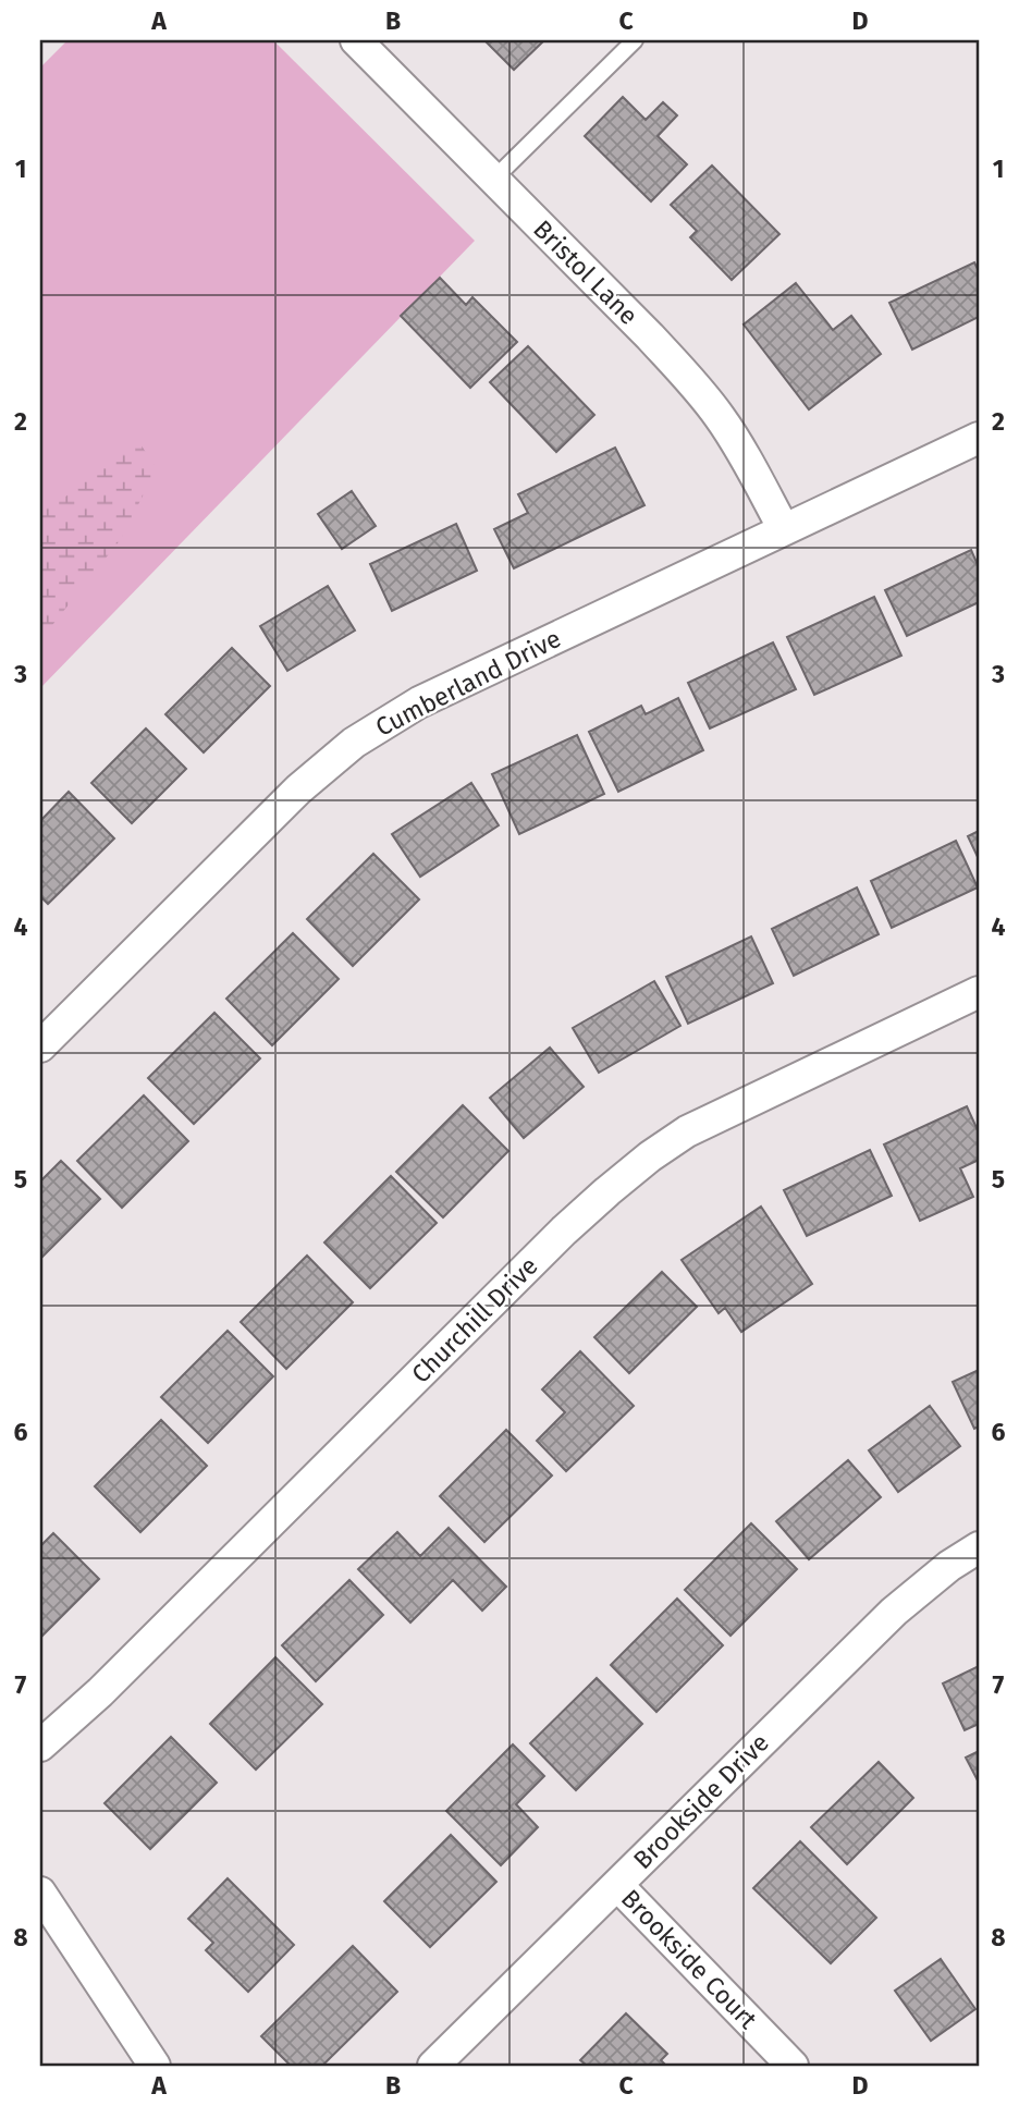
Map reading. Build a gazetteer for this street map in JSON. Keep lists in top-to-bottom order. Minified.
{"streets":{"street":["Bristol Lane","Cumberland Drive","Churchill Drive","Brookside Drive","Brookside Court"]},"crossings":[["Bristol Lane","Cumberland Drive"],["Brookside Drive","Brookside Court"]],"grid":{"columns":["A","B","C","D"],"rows":["1","2","3","4","5","6","7","8"]}}
